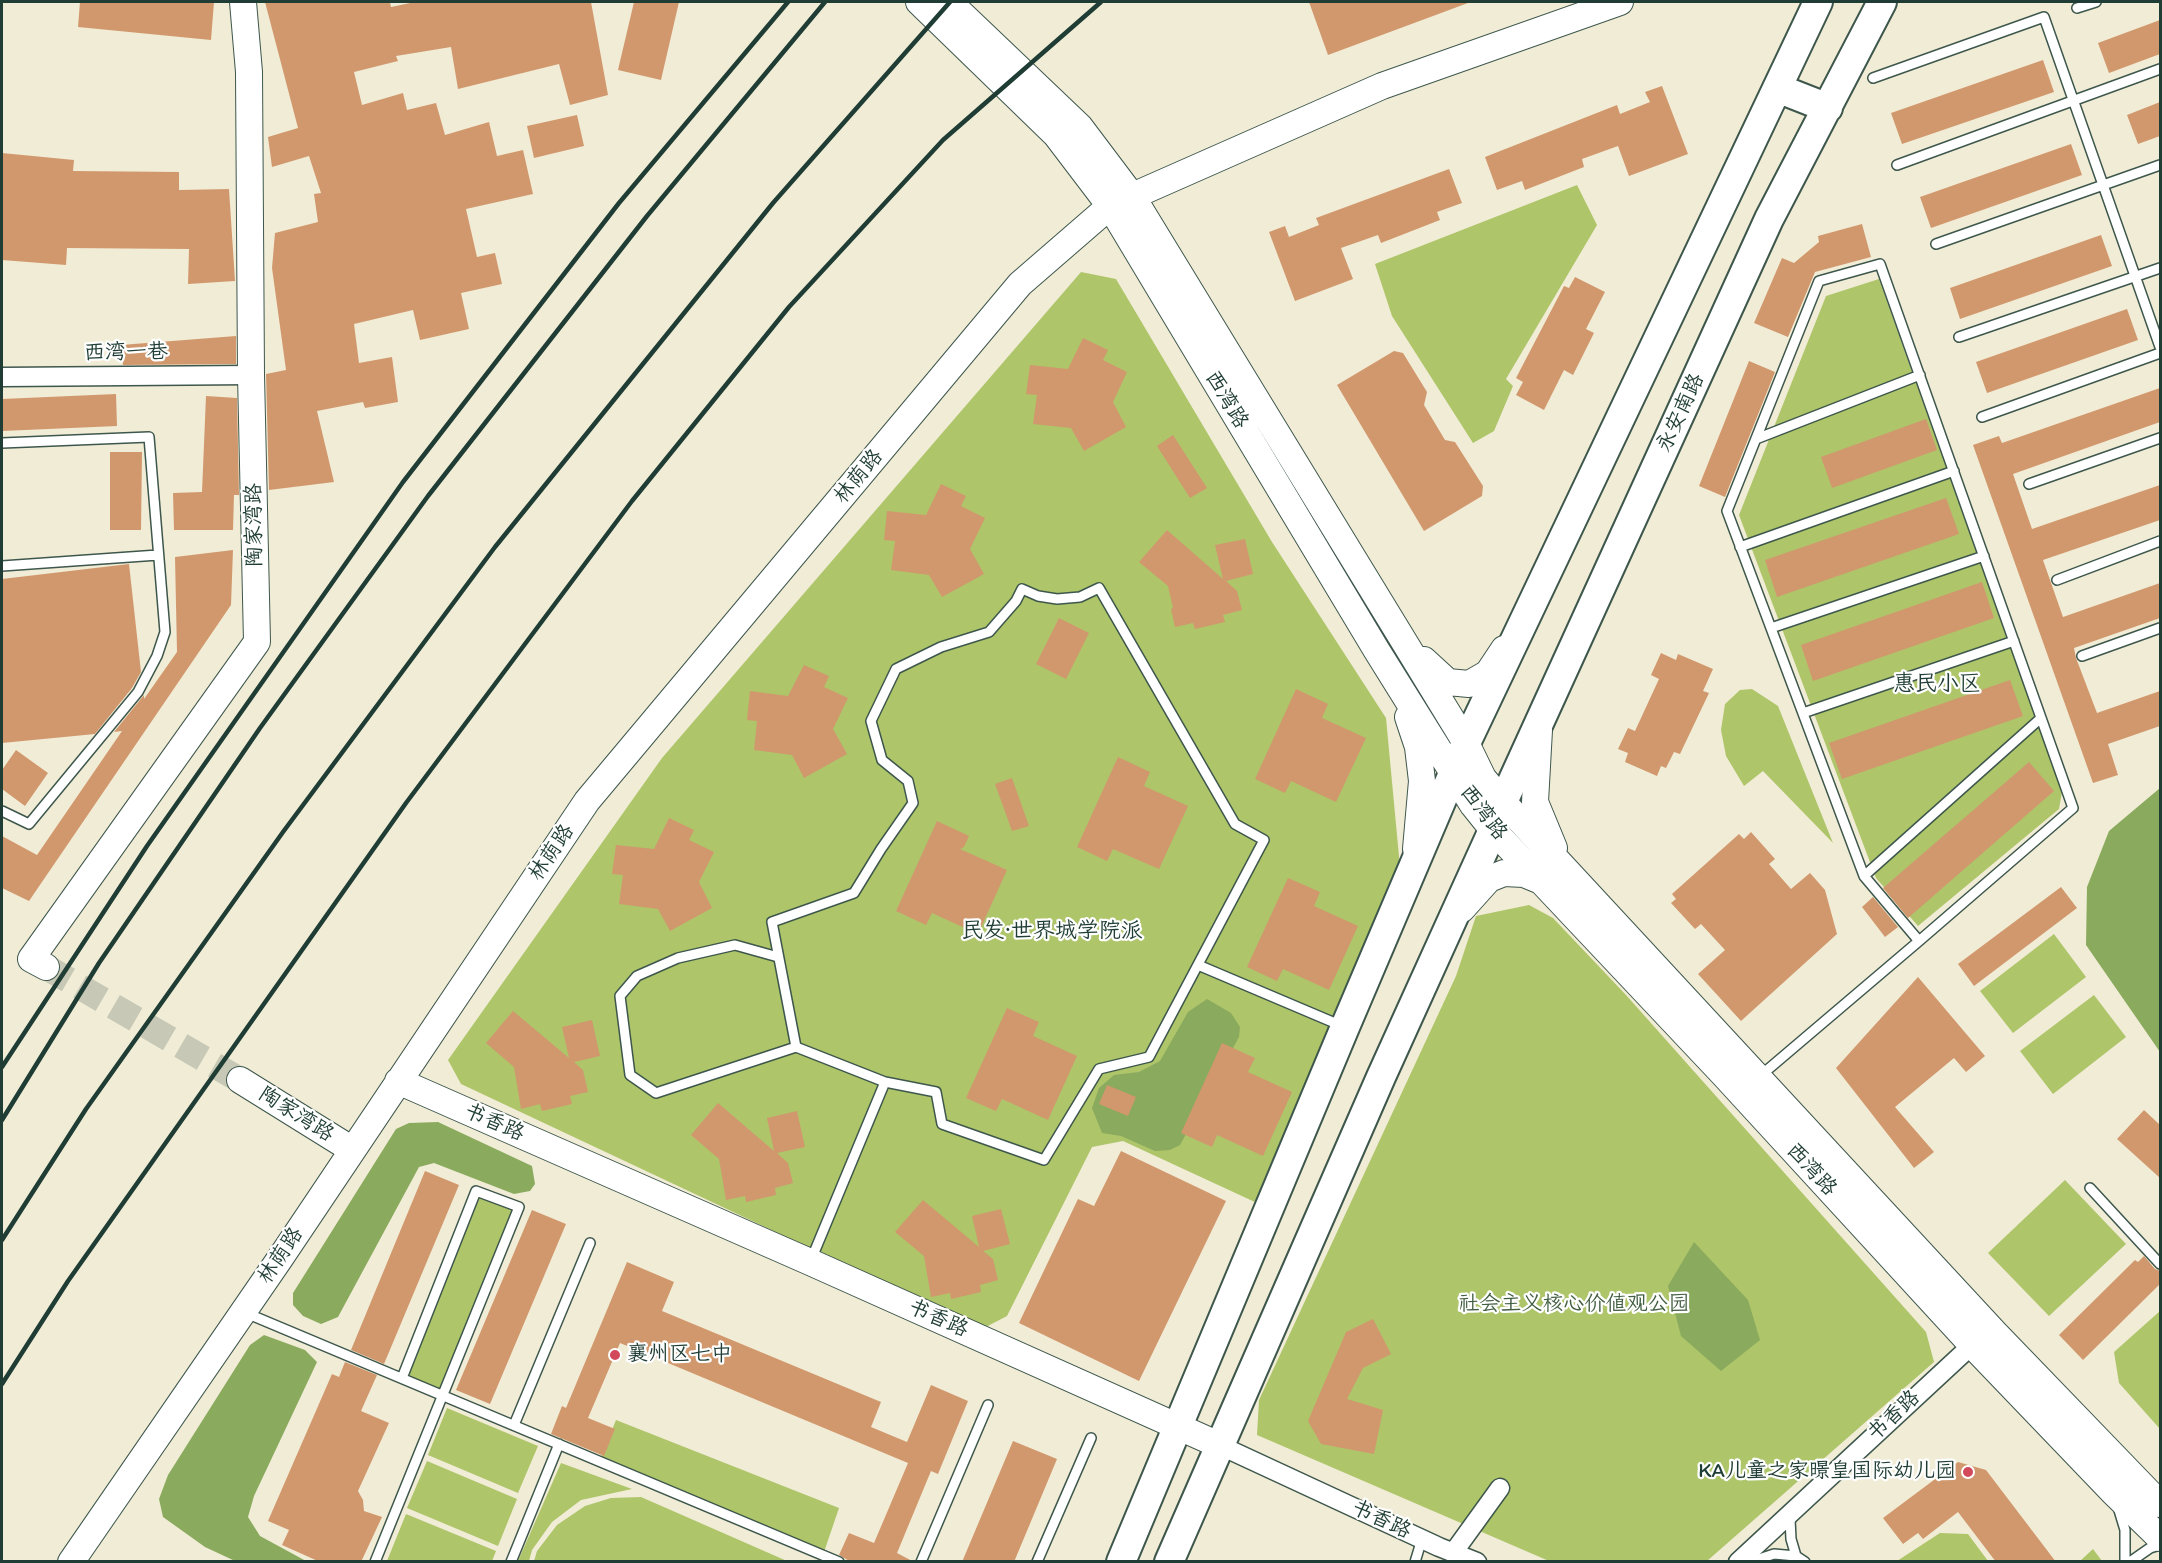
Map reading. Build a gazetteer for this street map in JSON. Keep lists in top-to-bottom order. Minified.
{"streets":{"main road":["西湾路","永安南路","林荫路","陶家湾路","书香路"],"street":["西湾一巷"]},"crossings":[["西湾一巷","陶家湾路"],["西湾路","永安南路"],["西湾路","林荫路"],["西湾路","书香路"],["永安南路","书香路"],["林荫路","陶家湾路"],["林荫路","书香路"]],"districts":["惠民小区","民发·世界城学院派"],"parks":["社会主义核心价值观公园"],"places":["襄州区七中","KA儿童之家暻皇国际幼儿园"]}
